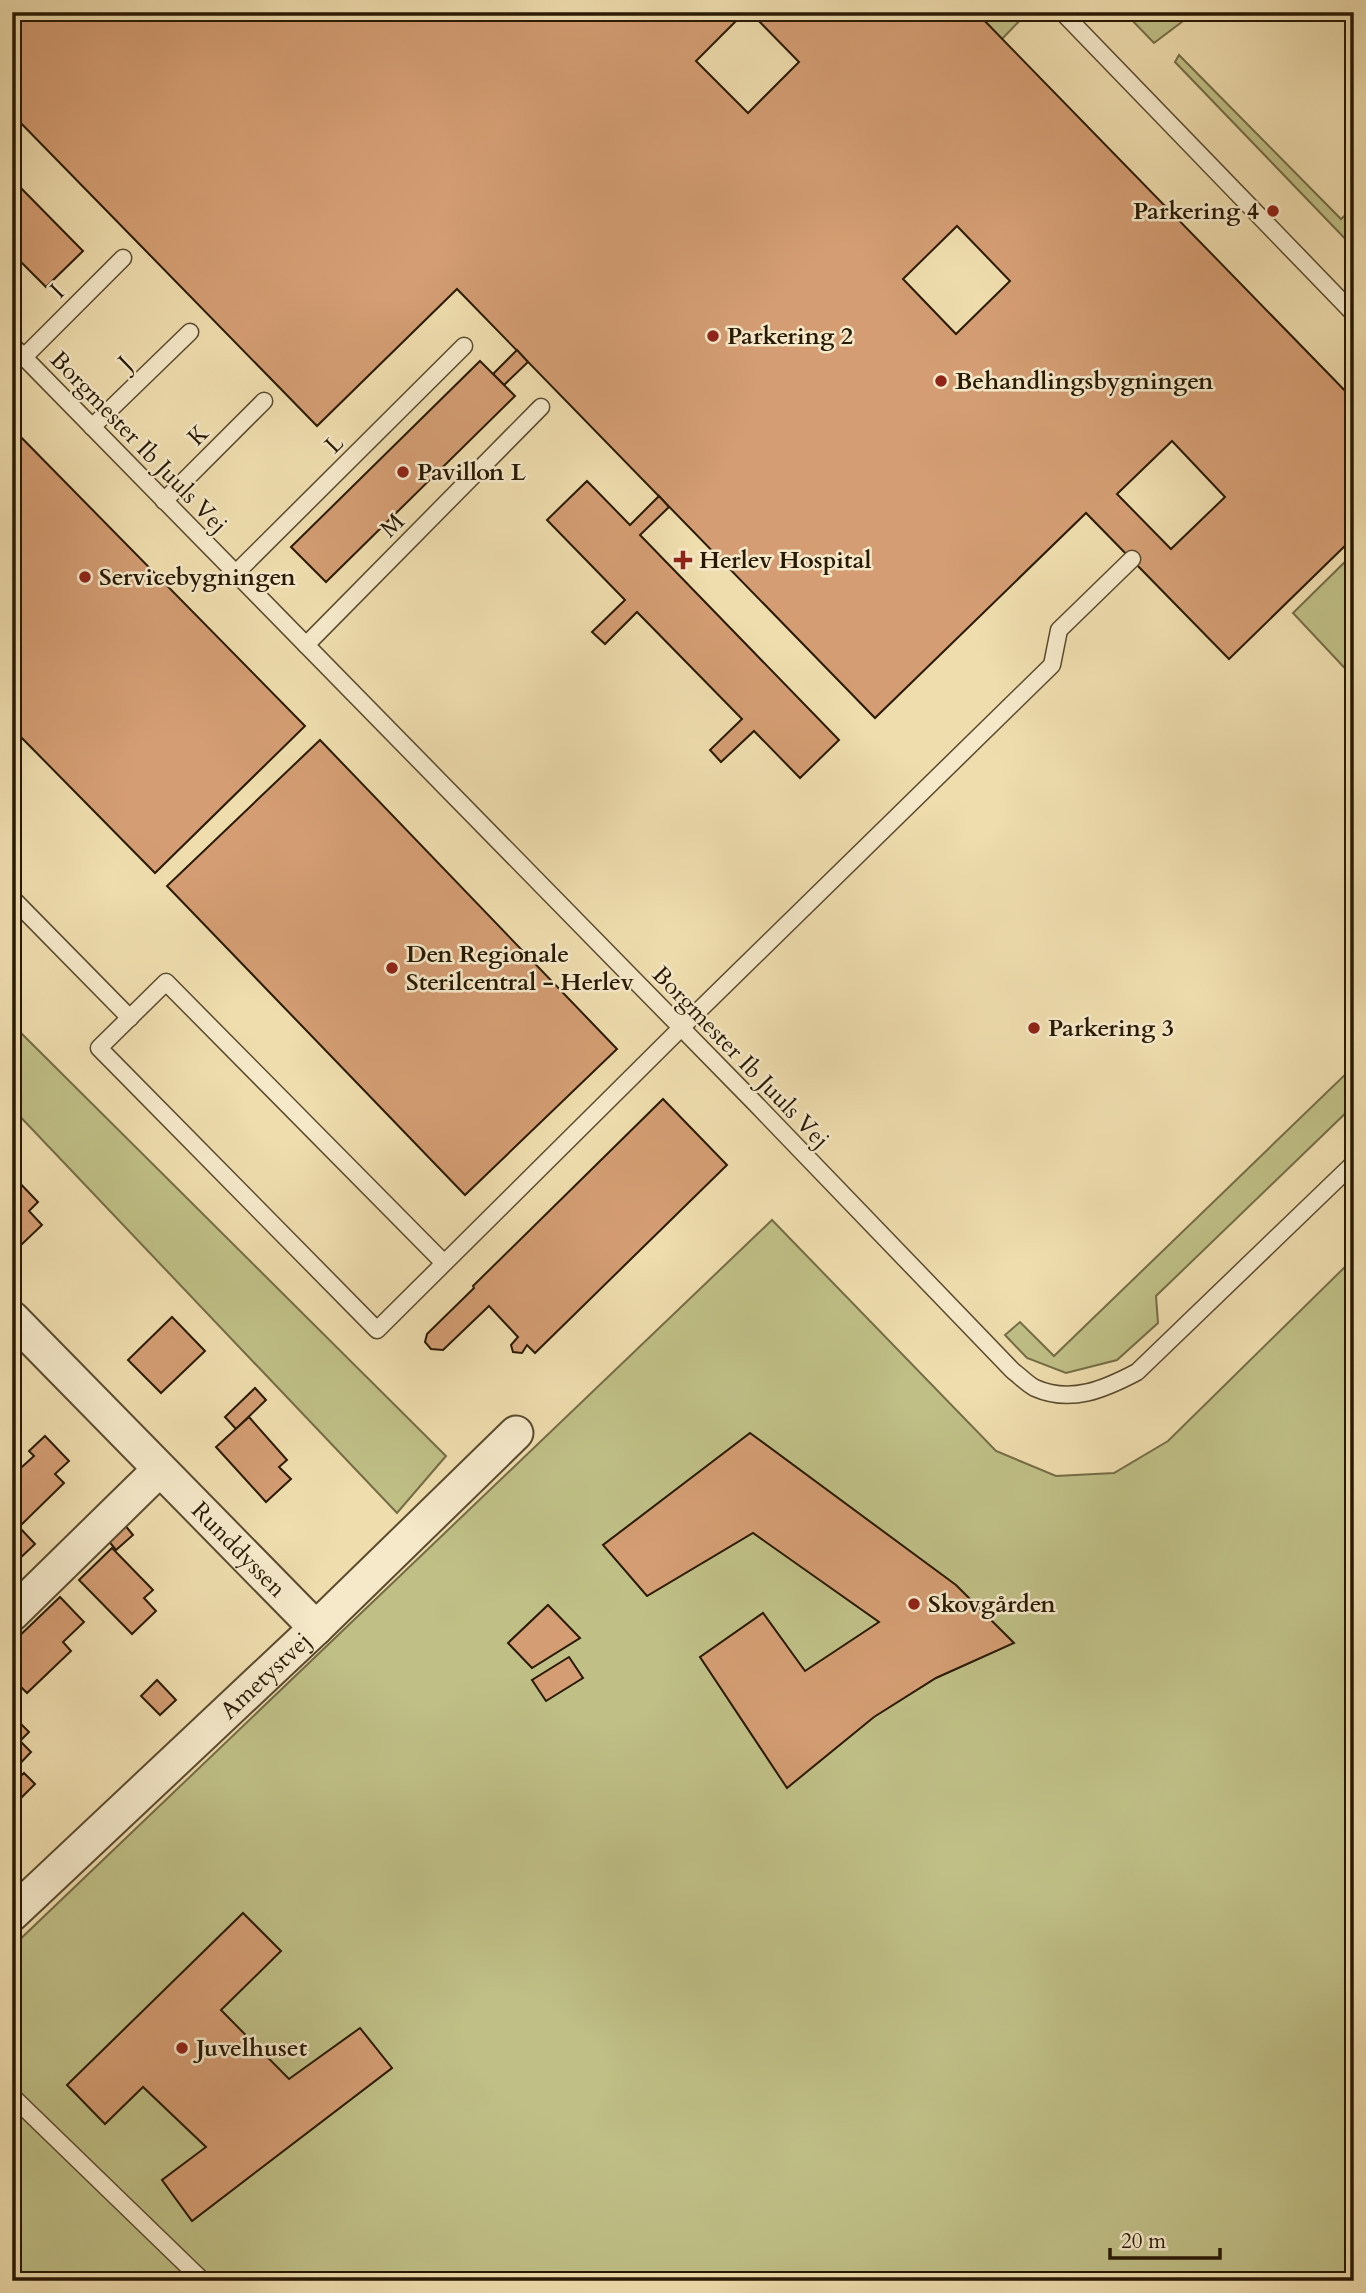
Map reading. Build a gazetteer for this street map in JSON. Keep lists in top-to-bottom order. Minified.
{"streets":{"street":["Runddyssen","Ametystvej"],"lane":["I","J","K","Borgmester Ib Juuls Vej","L","M"]},"crossings":[["I","Borgmester Ib Juuls Vej"],["J","Borgmester Ib Juuls Vej"],["K","Borgmester Ib Juuls Vej"],["Borgmester Ib Juuls Vej","L"],["Borgmester Ib Juuls Vej","M"],["Runddyssen","Ametystvej"]],"places":{"other":["Parkering 4","Parkering 2","Behandlingsbygningen","Pavillon L","Servicebygningen","Den Regionale Sterilcentral - Herlev","Parkering 3","Skovgården","Juvelhuset"],"health":["Herlev Hospital"]},"scale_bar":"20 m"}
